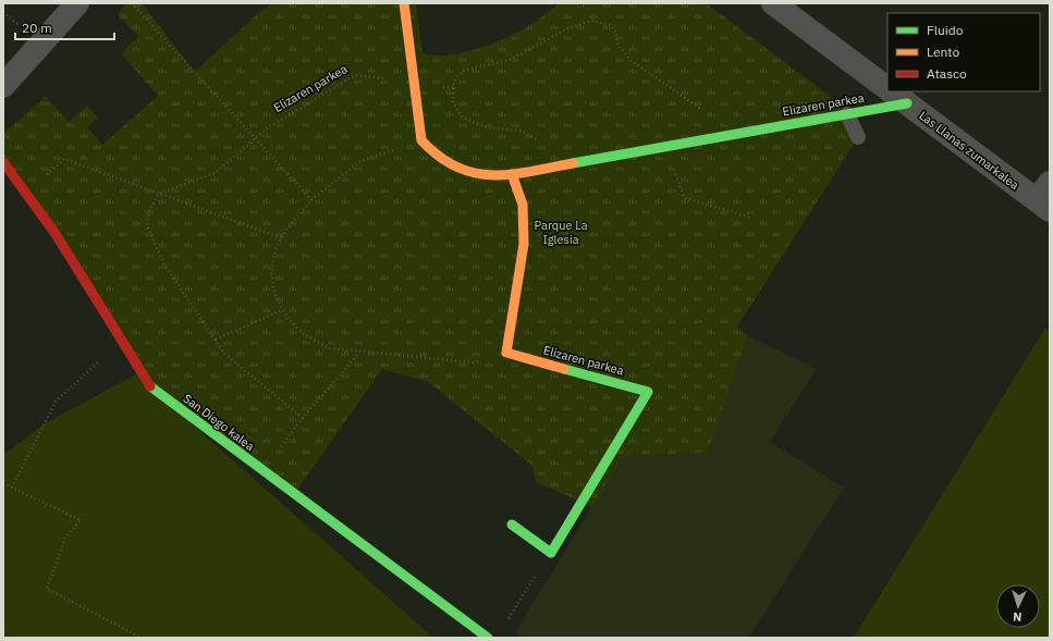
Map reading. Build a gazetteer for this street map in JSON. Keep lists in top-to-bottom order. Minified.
{"streets":{"street":["Elizaren parkea","Las Llanas zumarkalea","San Diego kalea"]},"crossings":[["Elizaren parkea","Las Llanas zumarkalea"]],"parks":["Parque La Iglesia"],"legend":["Fluido","Lento","Atasco"],"scale_bar":"20 m","north":"bottom"}
